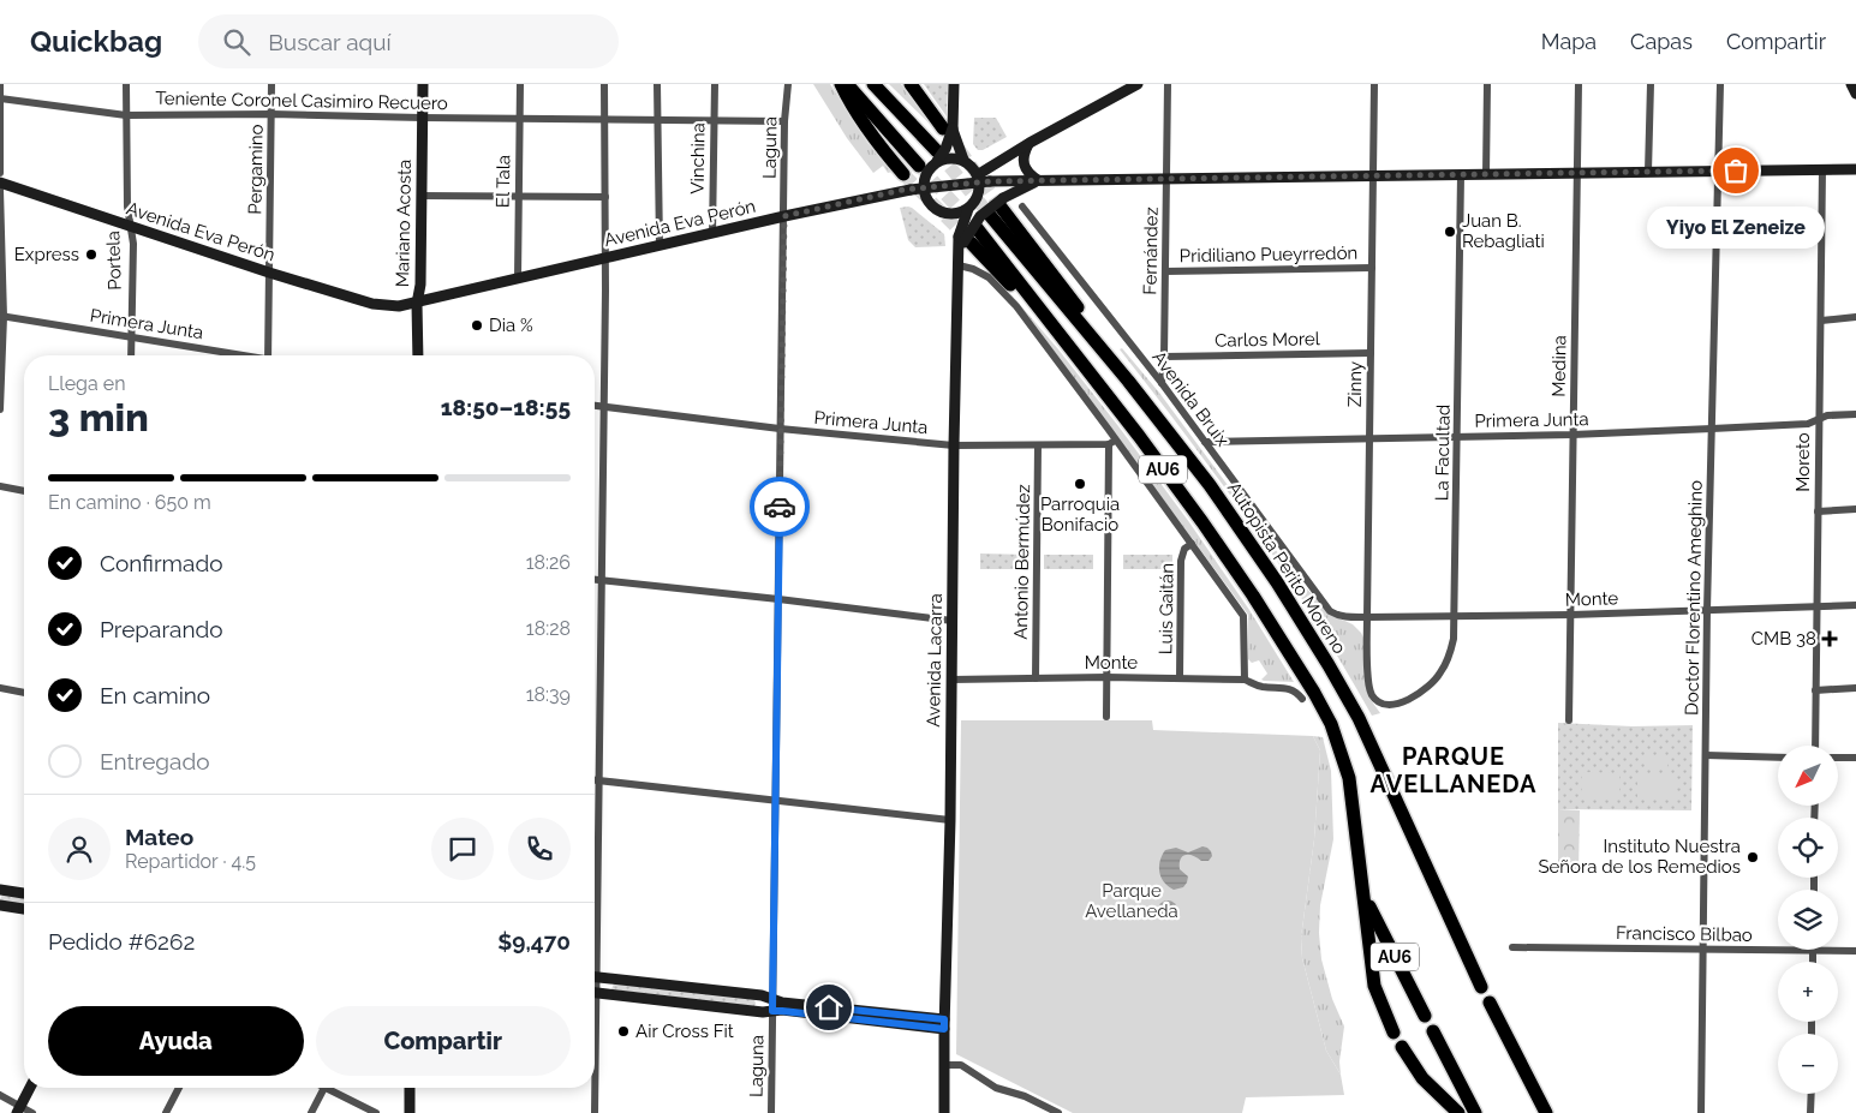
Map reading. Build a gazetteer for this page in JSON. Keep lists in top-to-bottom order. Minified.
{"streets":{"highway":["AU6","Autopista Perito Moreno"],"main road":["Mariano Acosta","Avenida Eva Perón","Avenida Lacarra"],"street":["Teniente Coronel Casimiro Recuero","Laguna","Vinchina","Pergamino","El Tala","Fernández","Pridiliano Pueyrredón","Portela","Primera Junta","Carlos Morel","Medina","Zinny","Avenida Bruix","La Facultad","Moreto","Antonio Bermúdez","Doctor Florentino Ameghino","Monte","Luis Gaitán","Francisco Bilbao"]},"crossings":[["Teniente Coronel Casimiro Recuero","Laguna"],["Teniente Coronel Casimiro Recuero","Vinchina"],["Teniente Coronel Casimiro Recuero","Pergamino"],["Teniente Coronel Casimiro Recuero","El Tala"],["Teniente Coronel Casimiro Recuero","Mariano Acosta"],["Teniente Coronel Casimiro Recuero","Portela"],["Laguna","Avenida Eva Perón"],["Laguna","Primera Junta"],["Vinchina","Avenida Eva Perón"],["Pergamino","Avenida Eva Perón"],["El Tala","Avenida Eva Perón"],["Mariano Acosta","Avenida Eva Perón"],["Avenida Eva Perón","Fernández"],["Avenida Eva Perón","Portela"],["Avenida Eva Perón","Medina"],["Avenida Eva Perón","Zinny"],["Avenida Eva Perón","La Facultad"],["Avenida Eva Perón","Moreto"],["Avenida Eva Perón","Doctor Florentino Ameghino"],["Fernández","Pridiliano Pueyrredón"],["Fernández","Carlos Morel"],["Fernández","Avenida Bruix"],["Pridiliano Pueyrredón","Zinny"],["Portela","Primera Junta"],["Primera Junta","Medina"],["Primera Junta","Zinny"],["Primera Junta","Avenida Bruix"],["Primera Junta","La Facultad"],["Primera Junta","Moreto"],["Primera Junta","Antonio Bermúdez"],["Primera Junta","Doctor Florentino Ameghino"],["Primera Junta","Avenida Lacarra"],["Carlos Morel","Zinny"],["Medina","Monte"],["Zinny","La Facultad"],["Zinny","Monte"],["Avenida Bruix","Monte"],["La Facultad","Monte"],["Moreto","Monte"],["Antonio Bermúdez","Monte"],["Doctor Florentino Ameghino","Monte"],["Doctor Florentino Ameghino","Francisco Bilbao"],["Monte","Luis Gaitán"],["Monte","Avenida Lacarra"]],"districts":["PARQUE AVELLANEDA"],"parks":["Parque Avellaneda"],"places":{"other":["Yiyo El Zeneize","Juan B. Rebagliati","Express","Dia %","Parroquia Bonifacio","Instituto Nuestra Señora de los Remedios","Air Cross Fit"],"health":["CMB 38"]},"north":"bottom left","page":{"header":"Quickbag","search":"Buscar aquí","nav":["Mapa","Capas","Compartir"],"bubble":"Yiyo El Zeneize","heading":["3 min","Llega en","18:50–18:55"],"panel":["Mateo","Repartidor · 4.5","Pedido #6262","$9,470"],"bar":"En camino · 650 m","list":[["Confirmado","18:26"],["Preparando","18:28"],["En camino","18:39"],"Entregado"],"map_buttons":["+","−"],"buttons":["Ayuda","Compartir"]}}
